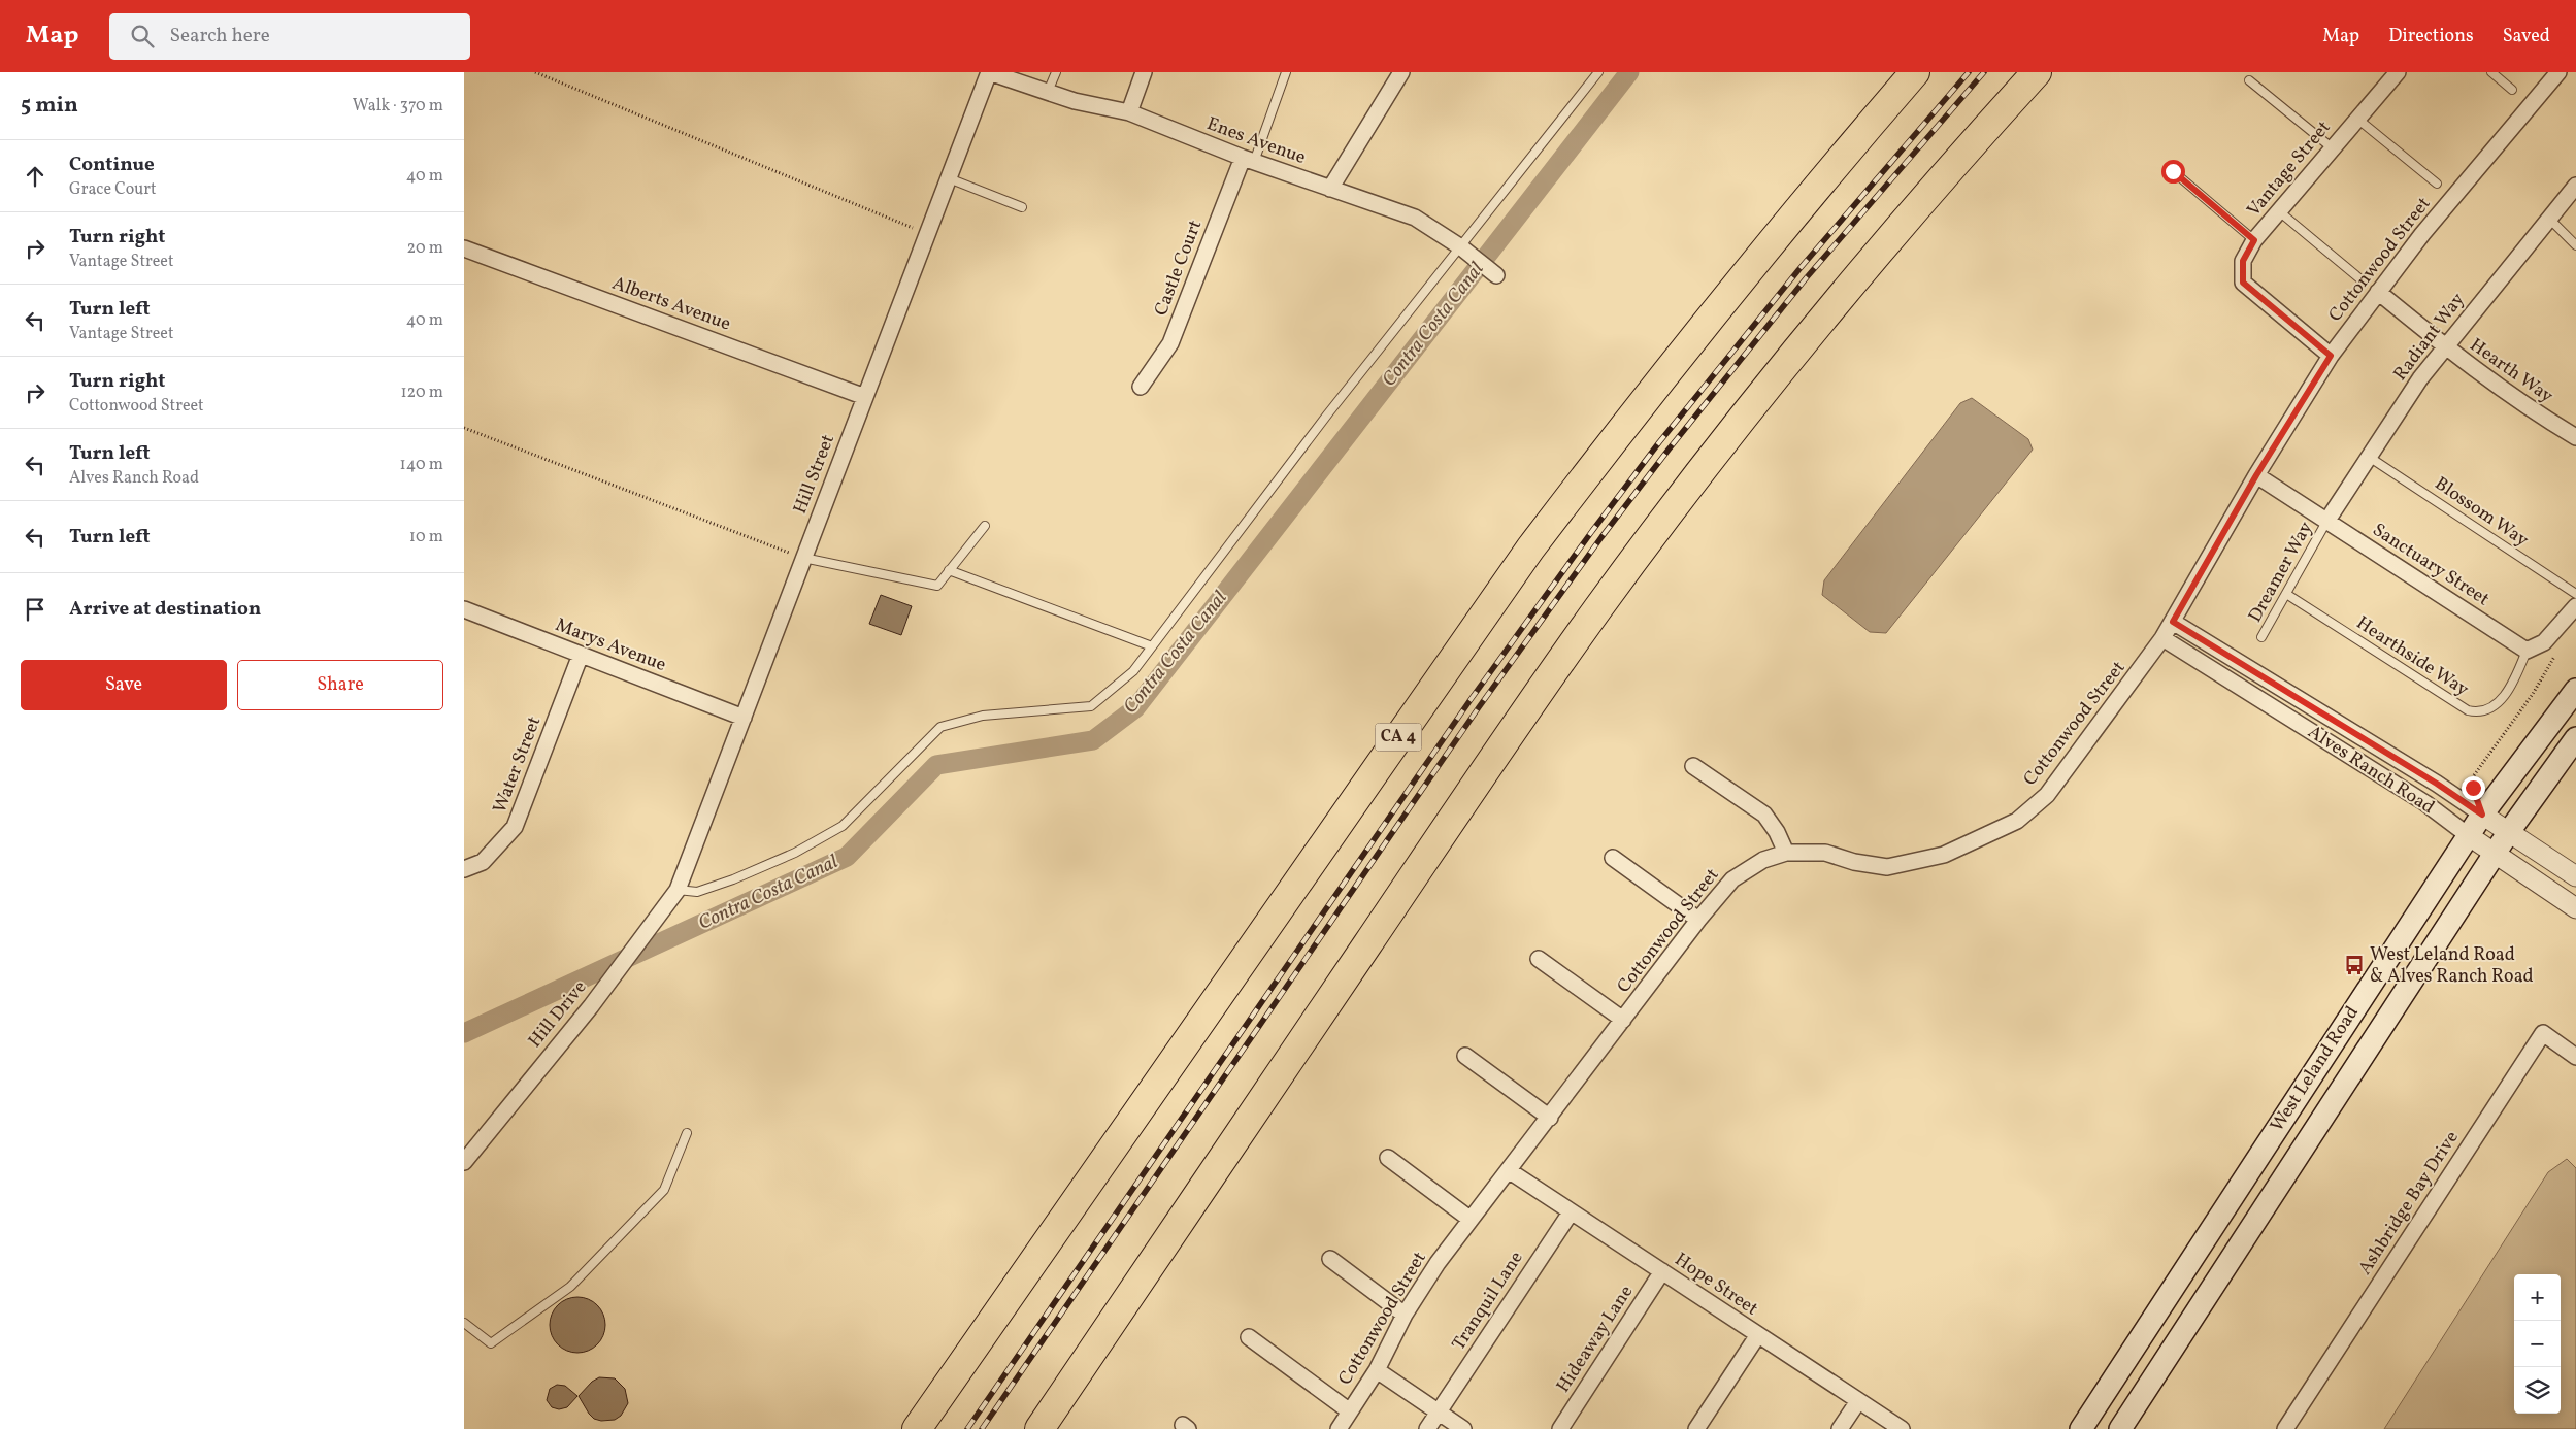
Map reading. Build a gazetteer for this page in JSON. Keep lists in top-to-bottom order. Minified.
{"streets":{"highway":["CA 4"],"main road":["West Leland Road"],"street":["Enes Avenue","Vantage Street","Cottonwood Street","Castle Court","Alberts Avenue","Radiant Way","Hearth Way","Hill Street","Sanctuary Street","Marys Avenue","Water Street","Alves Ranch Road","Hill Drive","Ashbridge Bay Drive","Hope Street","Tranquil Lane","Hideaway Lane"],"lane":["Blossom Way","Dreamer Way","Hearthside Way"]},"crossings":[["Enes Avenue","Castle Court"],["Enes Avenue","Hill Street"],["Vantage Street","Cottonwood Street"],["Cottonwood Street","Hearth Way"],["Cottonwood Street","Sanctuary Street"],["Cottonwood Street","Alves Ranch Road"],["Cottonwood Street","Hope Street"],["Alberts Avenue","Hill Street"],["Radiant Way","Hearth Way"],["Radiant Way","Blossom Way"],["Radiant Way","Sanctuary Street"],["Radiant Way","Dreamer Way"],["Hill Street","Marys Avenue"],["Hill Street","Hill Drive"],["Sanctuary Street","Dreamer Way"],["Sanctuary Street","Hearthside Way"],["Dreamer Way","Hearthside Way"],["Marys Avenue","Water Street"],["Alves Ranch Road","West Leland Road"],["Hope Street","Tranquil Lane"],["Hope Street","Hideaway Lane"]],"water":["Contra Costa Canal"],"places":{"bus stop":["West Leland Road & Alves Ranch Road"]},"page":{"header":"Map","search":"Search here","nav":["Map","Directions","Saved"],"heading":["5 min","Walk · 370 m"],"list":[["Continue","Grace Court","40 m"],["Turn right","Vantage Street","20 m"],["Turn left","Vantage Street","40 m"],["Turn right","Cottonwood Street","120 m"],["Turn left","Alves Ranch Road","140 m"],["Turn left","10 m"],"Arrive at destination"],"buttons":["Save","Share"],"map_buttons":["+","−"]}}
